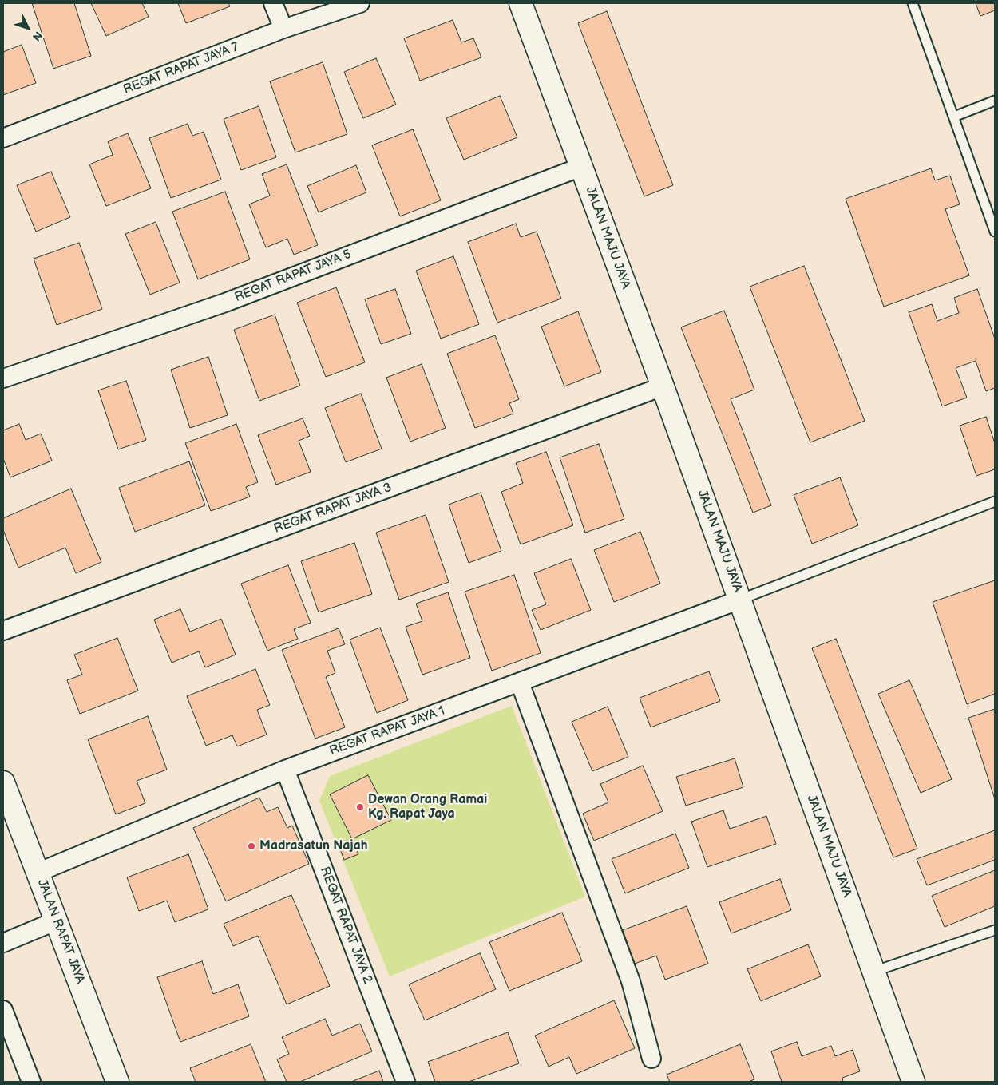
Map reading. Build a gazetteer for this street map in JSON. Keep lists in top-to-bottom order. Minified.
{"streets":{"street":["REGAT RAPAT JAYA 7","JALAN MAJU JAYA","REGAT RAPAT JAYA 5","REGAT RAPAT JAYA 3","REGAT RAPAT JAYA 1","REGAT RAPAT JAYA 2","JALAN RAPAT JAYA"]},"crossings":[["JALAN MAJU JAYA","REGAT RAPAT JAYA 5"],["JALAN MAJU JAYA","REGAT RAPAT JAYA 3"],["JALAN MAJU JAYA","REGAT RAPAT JAYA 1"],["REGAT RAPAT JAYA 1","REGAT RAPAT JAYA 2"],["REGAT RAPAT JAYA 1","JALAN RAPAT JAYA"]],"places":["Dewan Orang Ramai Kg. Rapat Jaya","Madrasatun Najah"],"north":"bottom right"}
